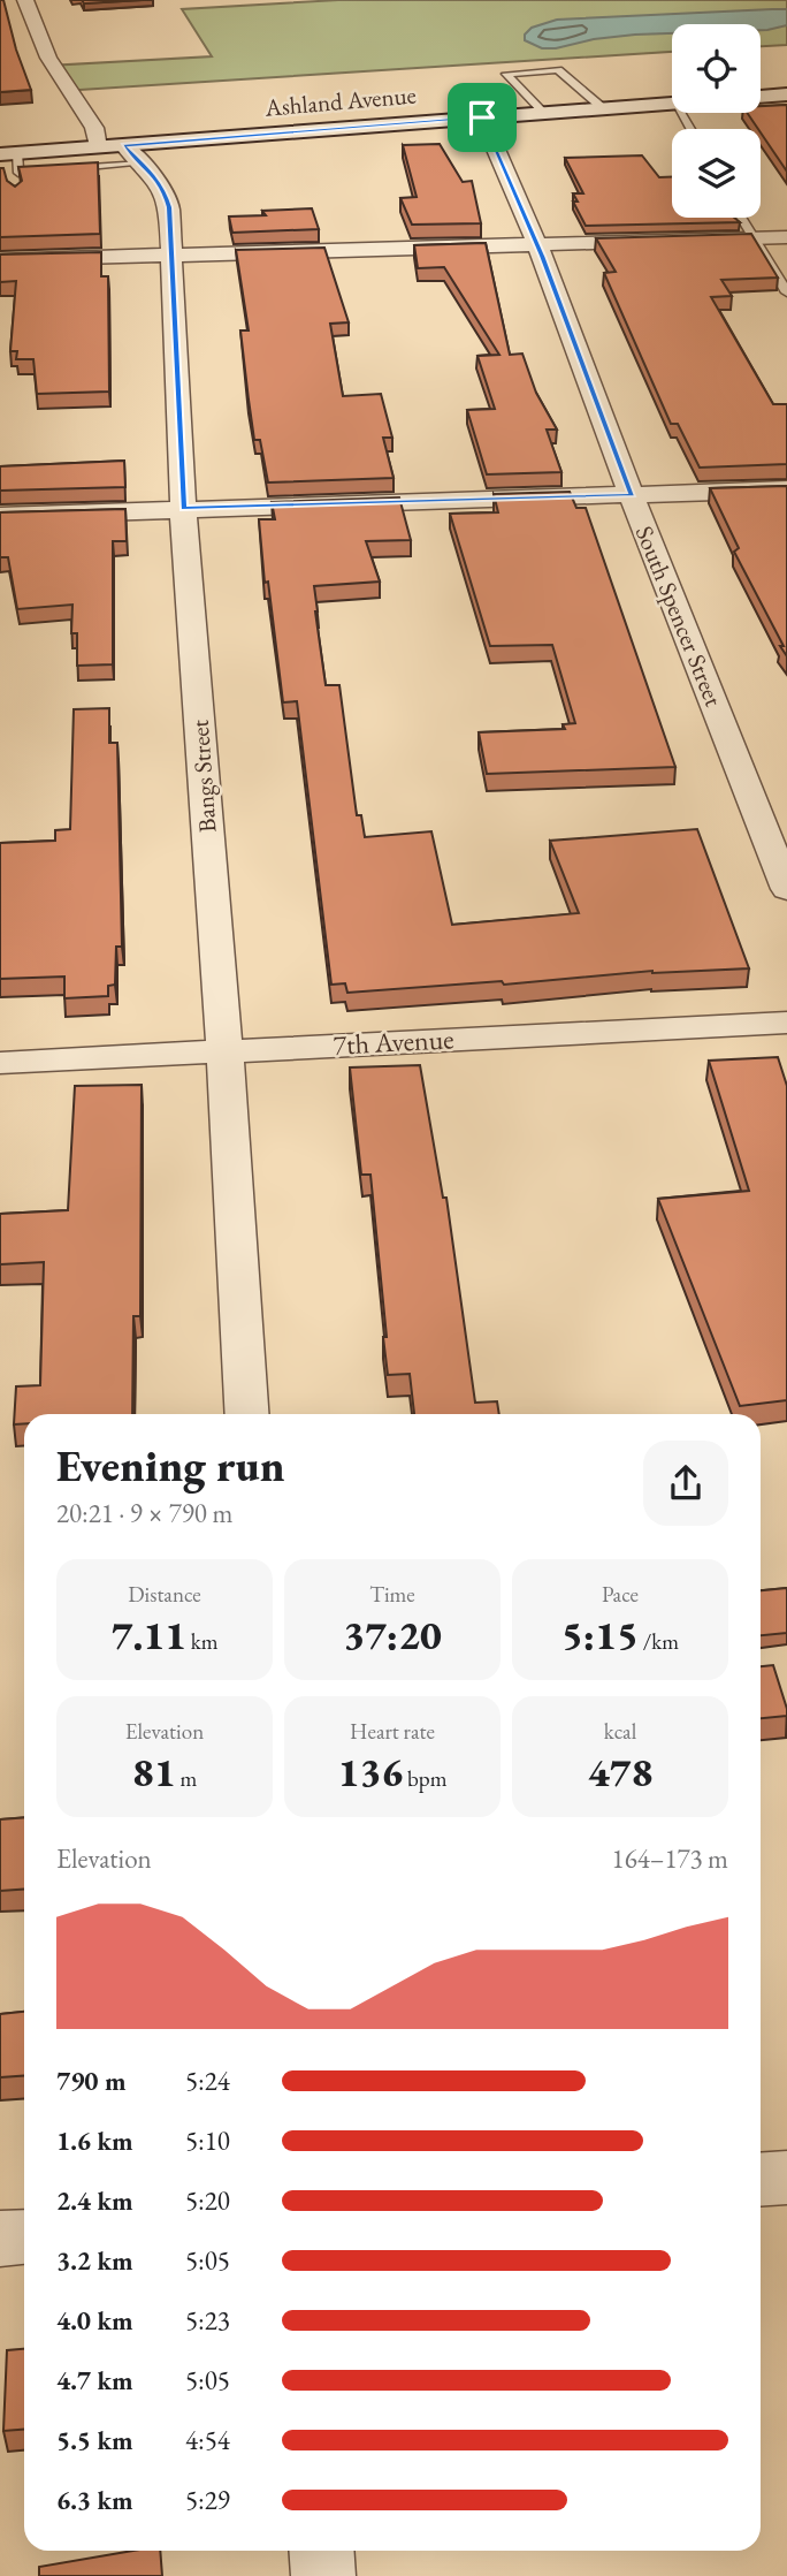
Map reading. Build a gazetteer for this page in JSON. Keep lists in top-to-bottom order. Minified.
{"streets":{"street":["Ashland Avenue","South Spencer Street","Bangs Street","7th Avenue"]},"crossings":[["Ashland Avenue","South Spencer Street"],["Ashland Avenue","Bangs Street"],["Bangs Street","7th Avenue"]],"page":{"heading":["Evening run","20:21 · 9 × 790 m"],"stats":[["Distance","7.11 km"],["Time","37:20"],["Pace","5:15 /km"],["Elevation","81 m"],["Heart rate","136 bpm"],["kcal","478"]],"chart":["Elevation","164–173 m"],"list":[{"name":"790 m","note":"5:24"},{"name":"1.6 km","note":"5:10"},{"name":"2.4 km","note":"5:20"},{"name":"3.2 km","note":"5:05"},{"name":"4.0 km","note":"5:23"},{"name":"4.7 km","note":"5:05"},{"name":"5.5 km","note":"4:54"},{"name":"6.3 km","note":"5:29"}]}}
